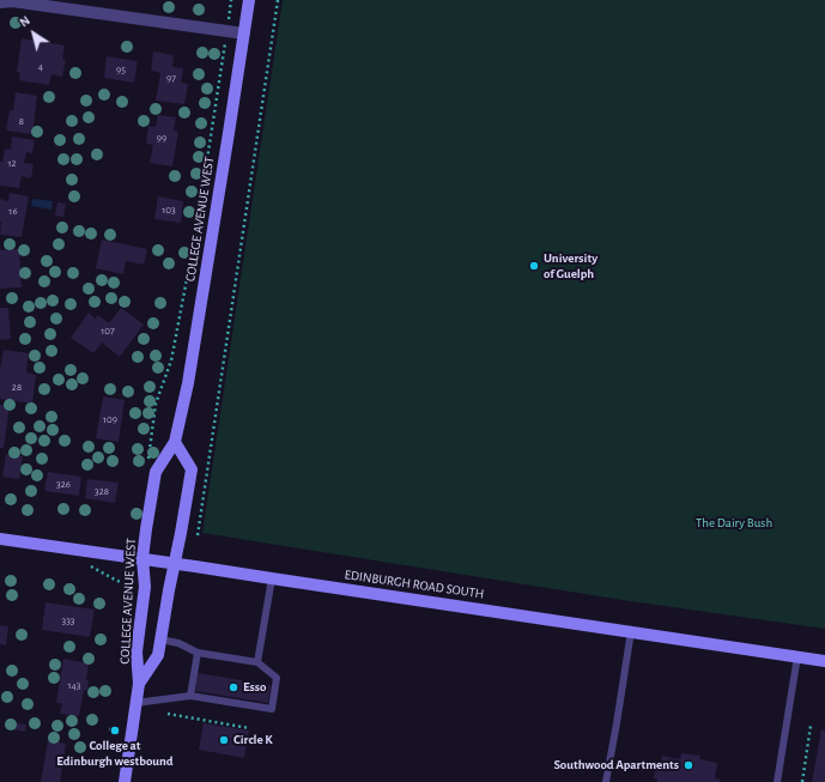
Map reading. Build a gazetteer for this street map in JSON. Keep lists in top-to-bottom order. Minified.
{"streets":{"main road":["COLLEGE AVENUE WEST","EDINBURGH ROAD SOUTH"]},"crossings":[["COLLEGE AVENUE WEST","EDINBURGH ROAD SOUTH"]],"parks":["The Dairy Bush"],"places":["University of Guelph","Esso","College at Edinburgh westbound","Circle K","Southwood Apartments"],"house_numbers":["4","95","97","8","99","12","103","16","107","28","109","326","328","333","143"],"north":"top left"}
